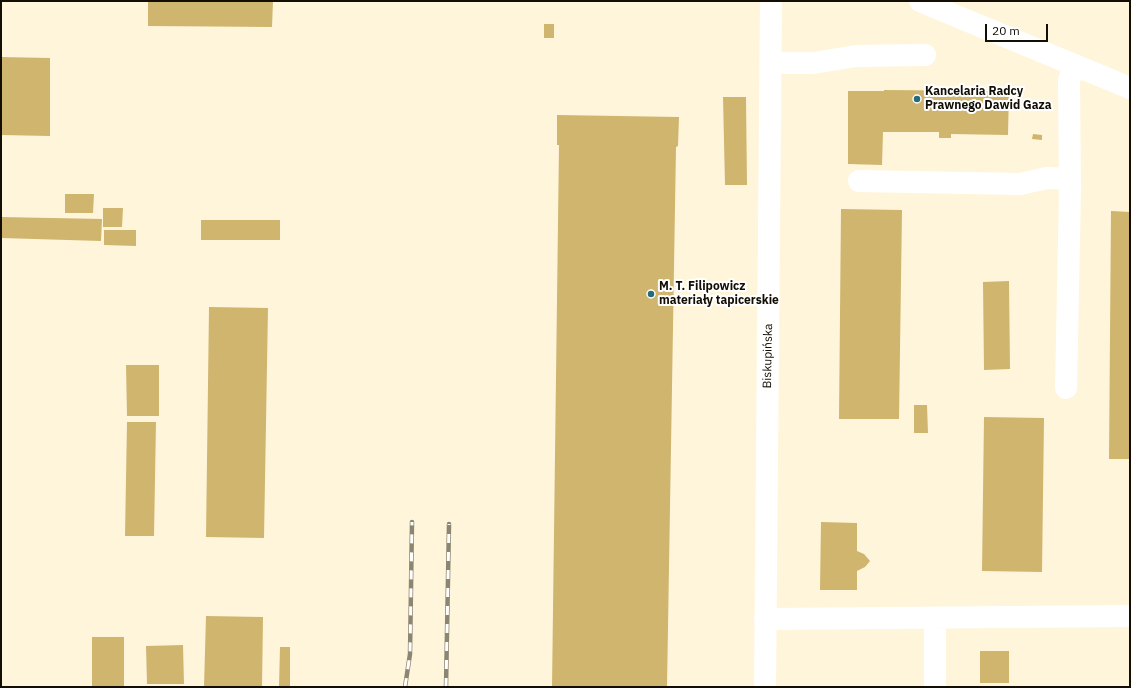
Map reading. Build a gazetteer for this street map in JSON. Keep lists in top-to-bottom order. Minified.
{"streets":{"street":["Biskupińska"]},"places":["Kancelaria Radcy Prawnego Dawid Gaza","M. T. Filipowicz materiały tapicerskie"],"scale_bar":"20 m"}
